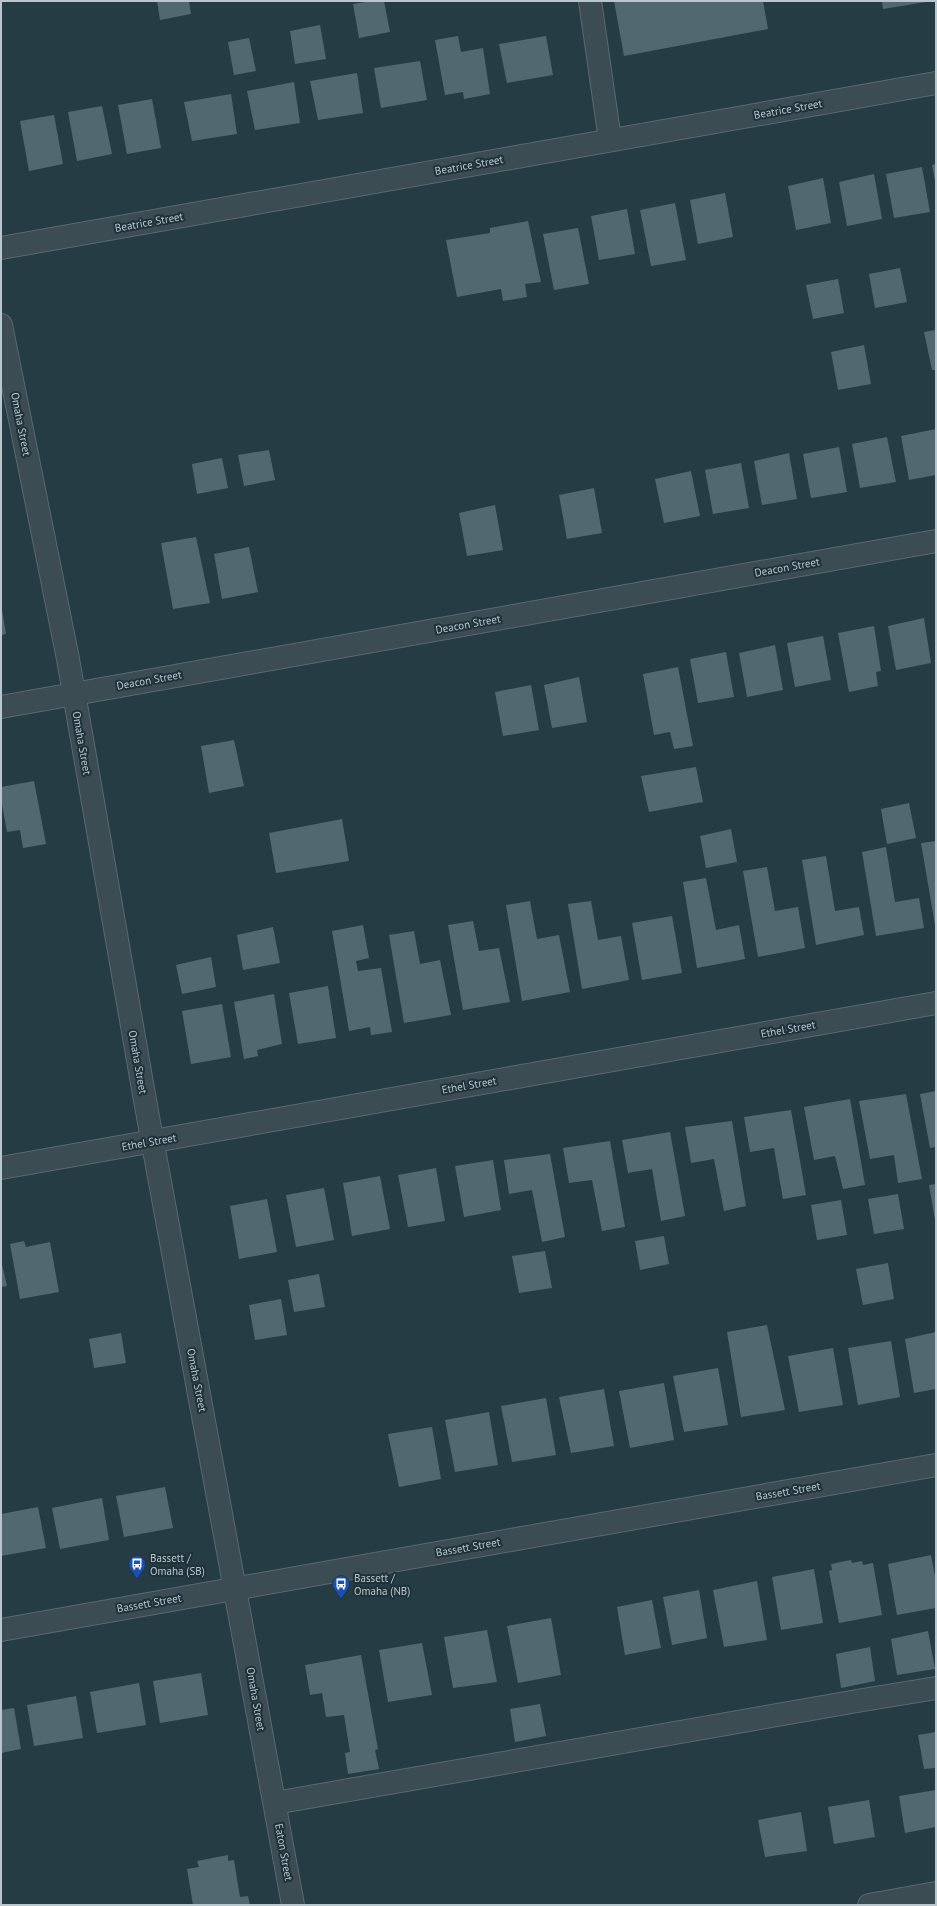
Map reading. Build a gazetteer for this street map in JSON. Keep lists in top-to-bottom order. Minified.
{"streets":{"street":["Beatrice Street","Omaha Street","Deacon Street","Ethel Street","Bassett Street","Eaton Street"]},"crossings":[["Omaha Street","Deacon Street"],["Omaha Street","Ethel Street"],["Omaha Street","Bassett Street"],["Omaha Street","Eaton Street"]],"places":{"bus stop":["Bassett / Omaha (SB)","Bassett / Omaha (NB)"]}}
